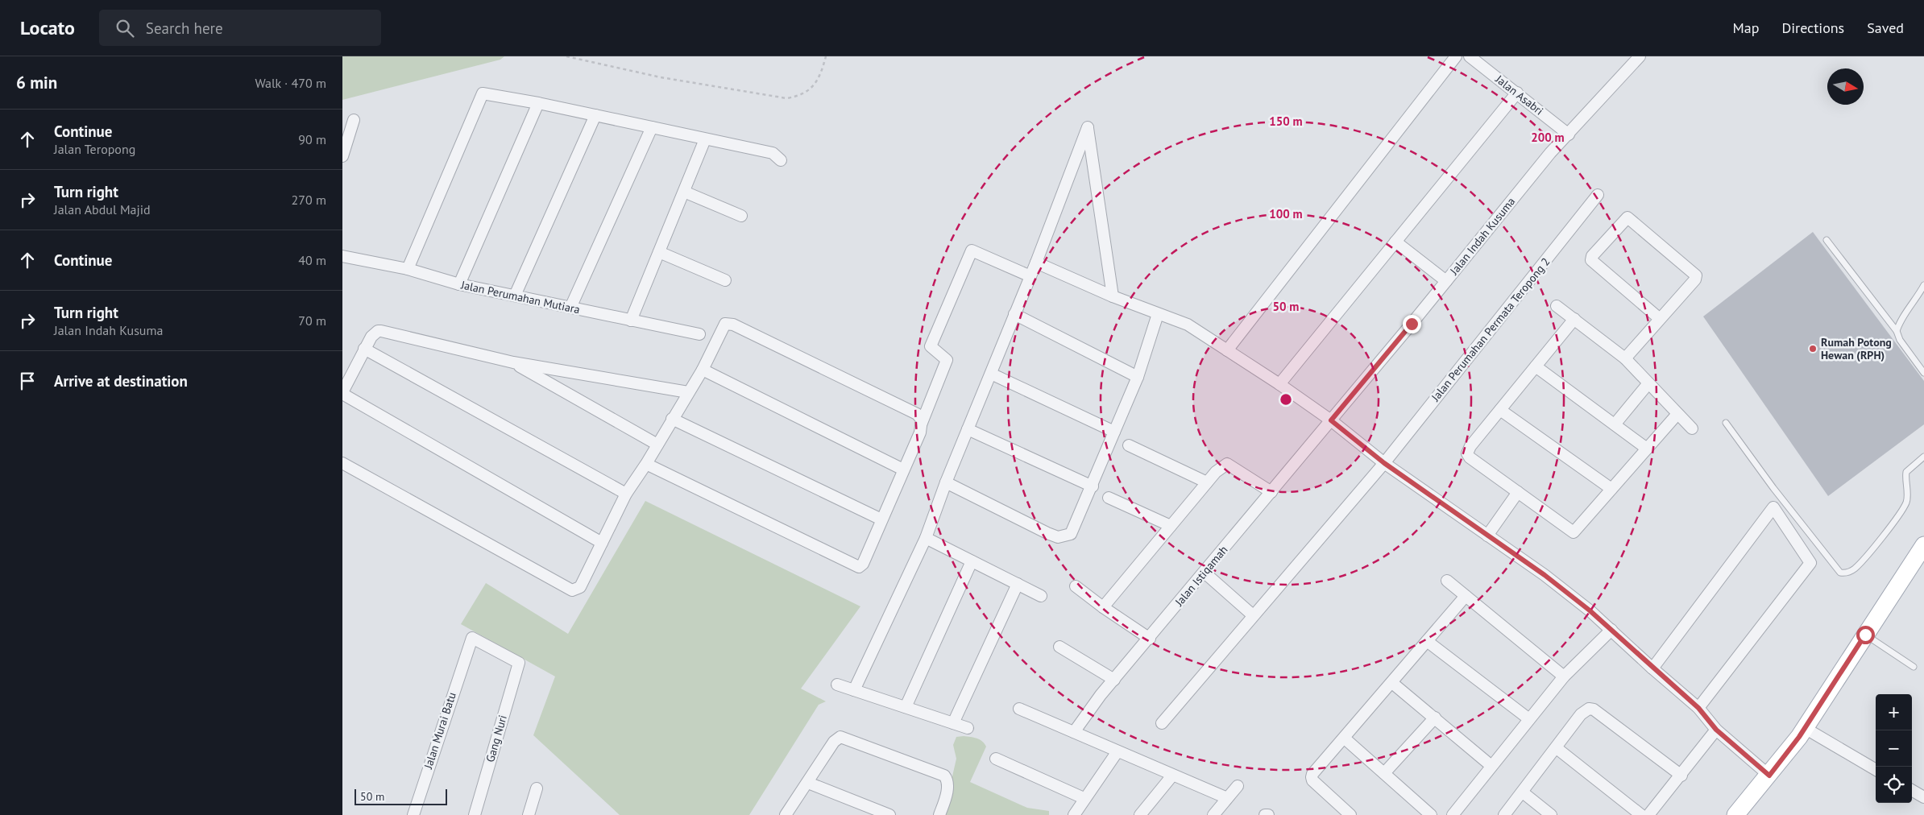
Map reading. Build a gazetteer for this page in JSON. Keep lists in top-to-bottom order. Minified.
{"streets":{"street":["Jalan Asabri","Jalan Indah Kusuma","Jalan Perumahan Mutiara","Jalan Perumahan Permata Teropong 2","Jalan Istiqamah","Jalan Murai Batu","Gang Nuri"]},"crossings":[["Jalan Asabri","Jalan Indah Kusuma"],["Jalan Indah Kusuma","Jalan Istiqamah"],["Jalan Murai Batu","Gang Nuri"]],"places":["Rumah Potong Hewan (RPH)"],"scale_bar":"50 m","north":"right","page":{"header":"Locato","search":"Search here","nav":["Map","Directions","Saved"],"heading":["6 min","Walk · 470 m"],"list":[["Continue","Jalan Teropong","90 m"],["Turn right","Jalan Abdul Majid","270 m"],["Continue","40 m"],["Turn right","Jalan Indah Kusuma","70 m"],"Arrive at destination"],"map_buttons":["+","−"],"scale":"50 m"},"rings":["150 m","200 m","100 m","50 m"]}
